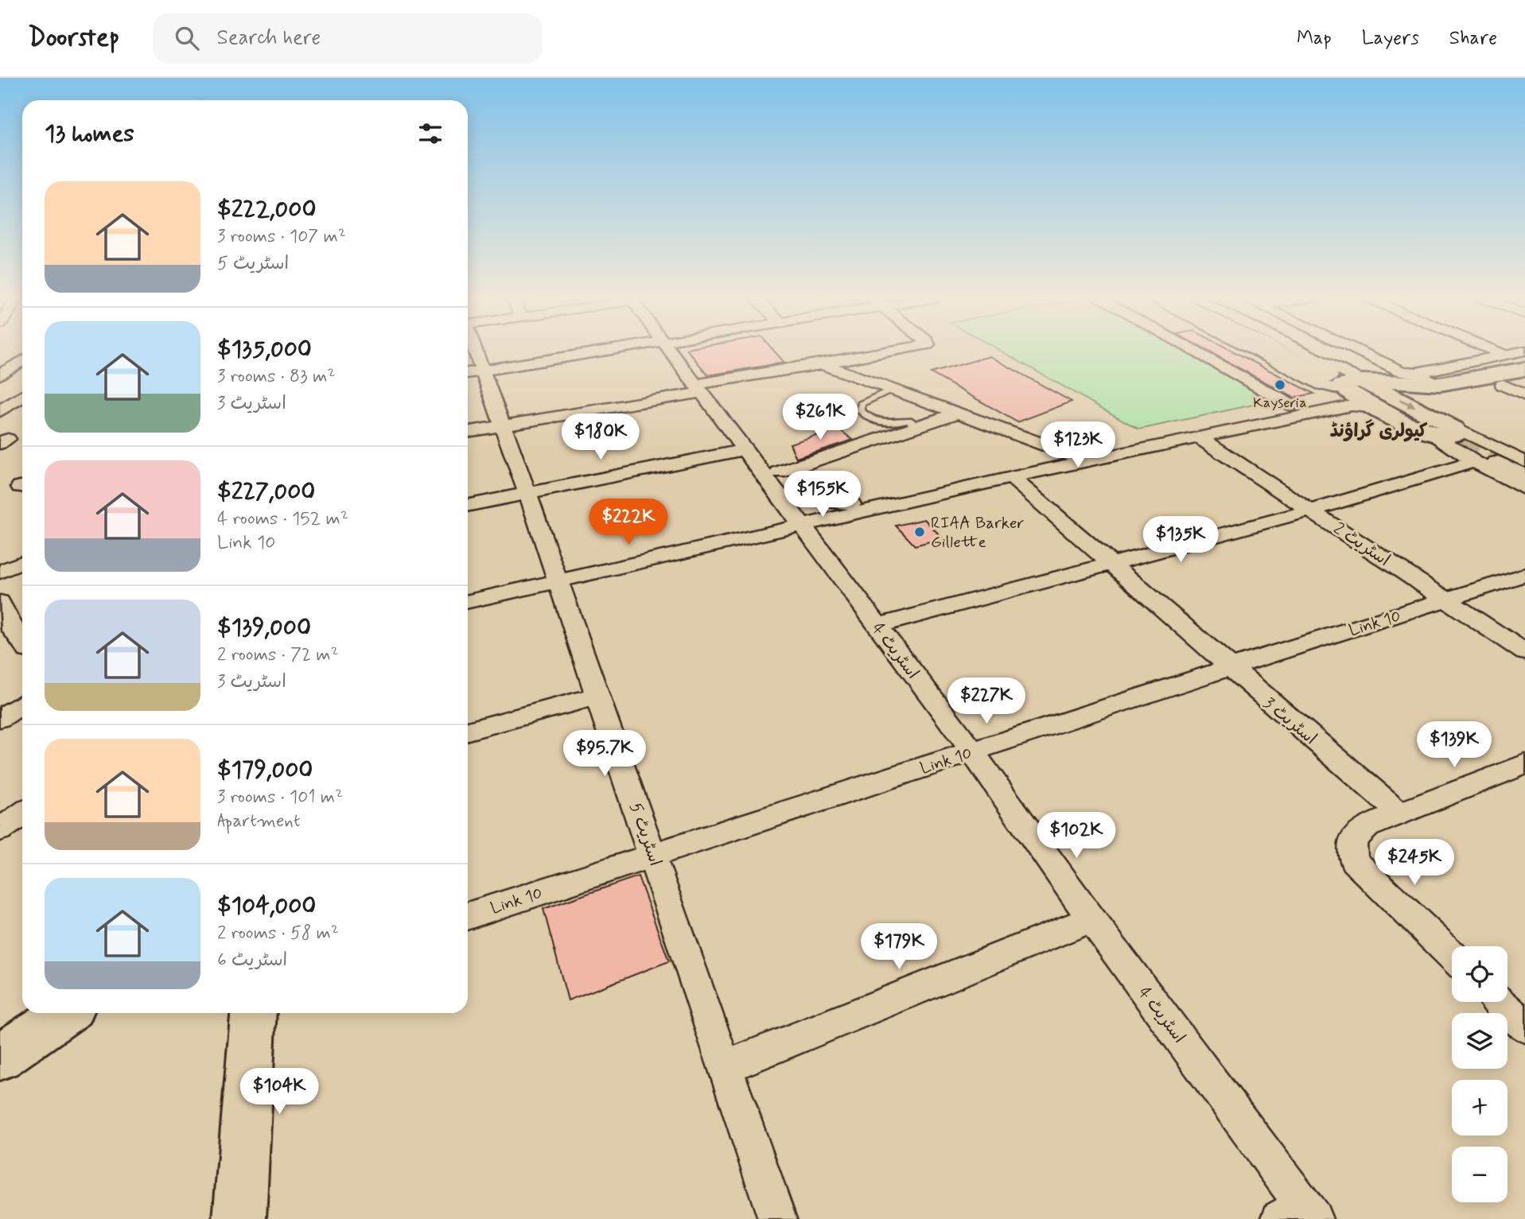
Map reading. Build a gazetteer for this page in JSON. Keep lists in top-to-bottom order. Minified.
{"streets":{"street":["اسٹریٹ 2","Link 10","اسٹریٹ 4","اسٹریٹ 3","اسٹریٹ 5"]},"crossings":[["اسٹریٹ 2","Link 10"],["Link 10","اسٹریٹ 4"],["Link 10","اسٹریٹ 3"],["Link 10","اسٹریٹ 5"]],"districts":["کیولری گراؤنڈ"],"places":["Kayseria","RIAA Barker Gillette"],"page":{"header":"Doorstep","search":"Search here","nav":["Map","Layers","Share"],"heading":"13 homes","list":[{"name":"$222,000","note":"3 rooms · 107 m² · اسٹریٹ 5"},{"name":"$135,000","note":"3 rooms · 83 m² · اسٹریٹ 3"},{"name":"$227,000","note":"4 rooms · 152 m² · Link 10"},{"name":"$139,000","note":"2 rooms · 72 m² · اسٹریٹ 3"},{"name":"$179,000","note":"3 rooms · 101 m² · Apartment"},{"name":"$104,000","note":"2 rooms · 58 m² · اسٹریٹ 6"}],"price":["$261K","$180K","$123K","$155K","$222K","$135K","$227K","$139K","$95.7K","$102K","$245K","$179K","$104K"],"map_buttons":["+","−"]}}
